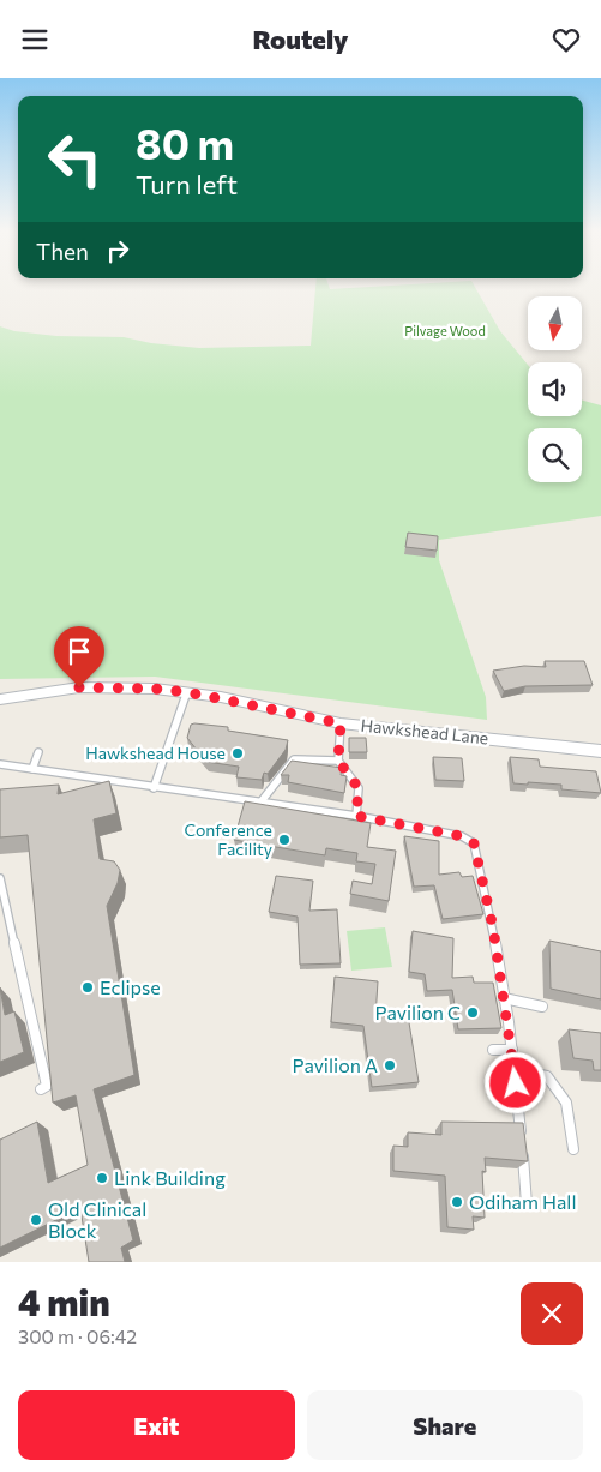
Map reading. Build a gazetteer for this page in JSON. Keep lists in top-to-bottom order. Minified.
{"streets":{"street":["Hawkshead Lane"]},"parks":["Pilvage Wood"],"places":["Hawkshead House","Conference Facility","Eclipse","Pavilion C","Pavilion A","Link Building","Odiham Hall","Old Clinical Block"],"north":"bottom","page":{"header":"Routely","turn":["80 m","Turn left"],"then":"Then","heading":["4 min","300 m · 06:42"],"buttons":["Exit","Share"]}}
